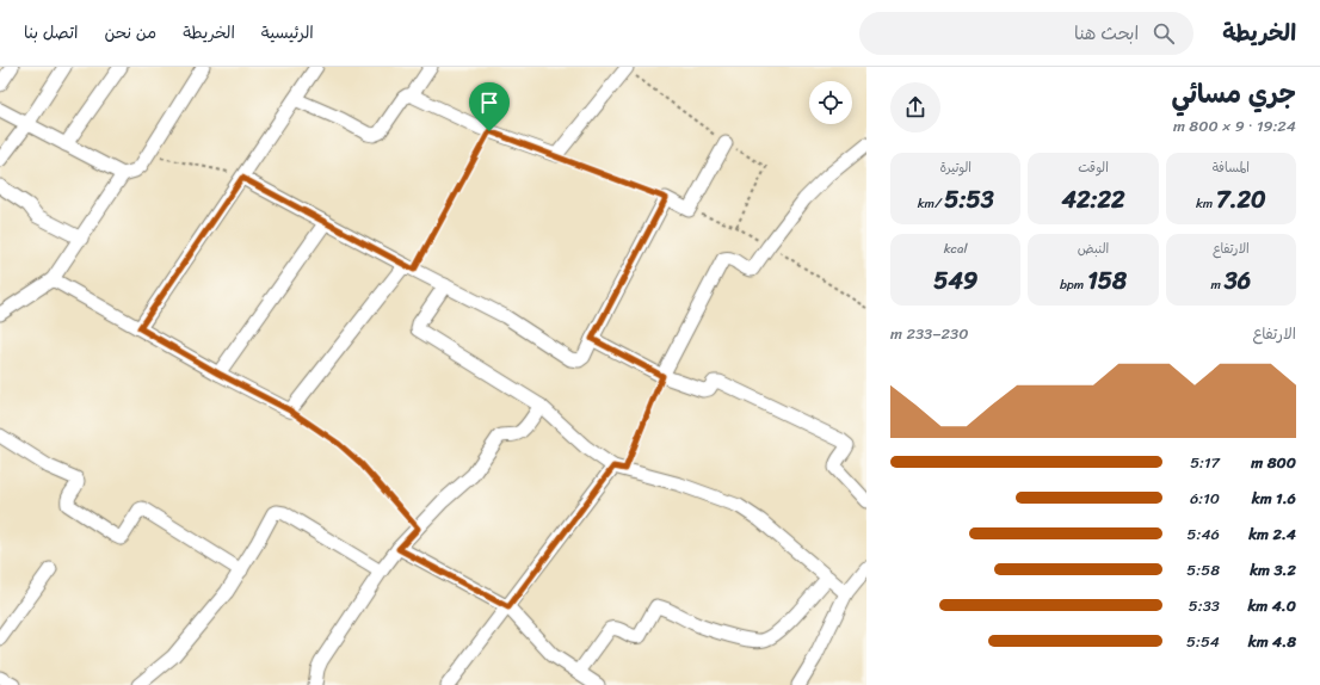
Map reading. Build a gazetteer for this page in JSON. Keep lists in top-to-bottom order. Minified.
{"page":{"header":"الخريطة","search":"ابحث هنا","nav":["الرئيسية","الخريطة","من نحن","اتصل بنا"],"heading":["جري مسائي","19:24 · 9 × 800 m"],"stats":[["المسافة","7.20 km"],["الوقت","42:22"],["الوتيرة","5:53 /km"],["الارتفاع","36 m"],["النبض","158 bpm"],["kcal","549"]],"chart":["الارتفاع","230–233 m"],"list":[{"name":"800 m","note":"5:17"},{"name":"1.6 km","note":"6:10"},{"name":"2.4 km","note":"5:46"},{"name":"3.2 km","note":"5:58"},{"name":"4.0 km","note":"5:33"},{"name":"4.8 km","note":"5:54"}]}}
